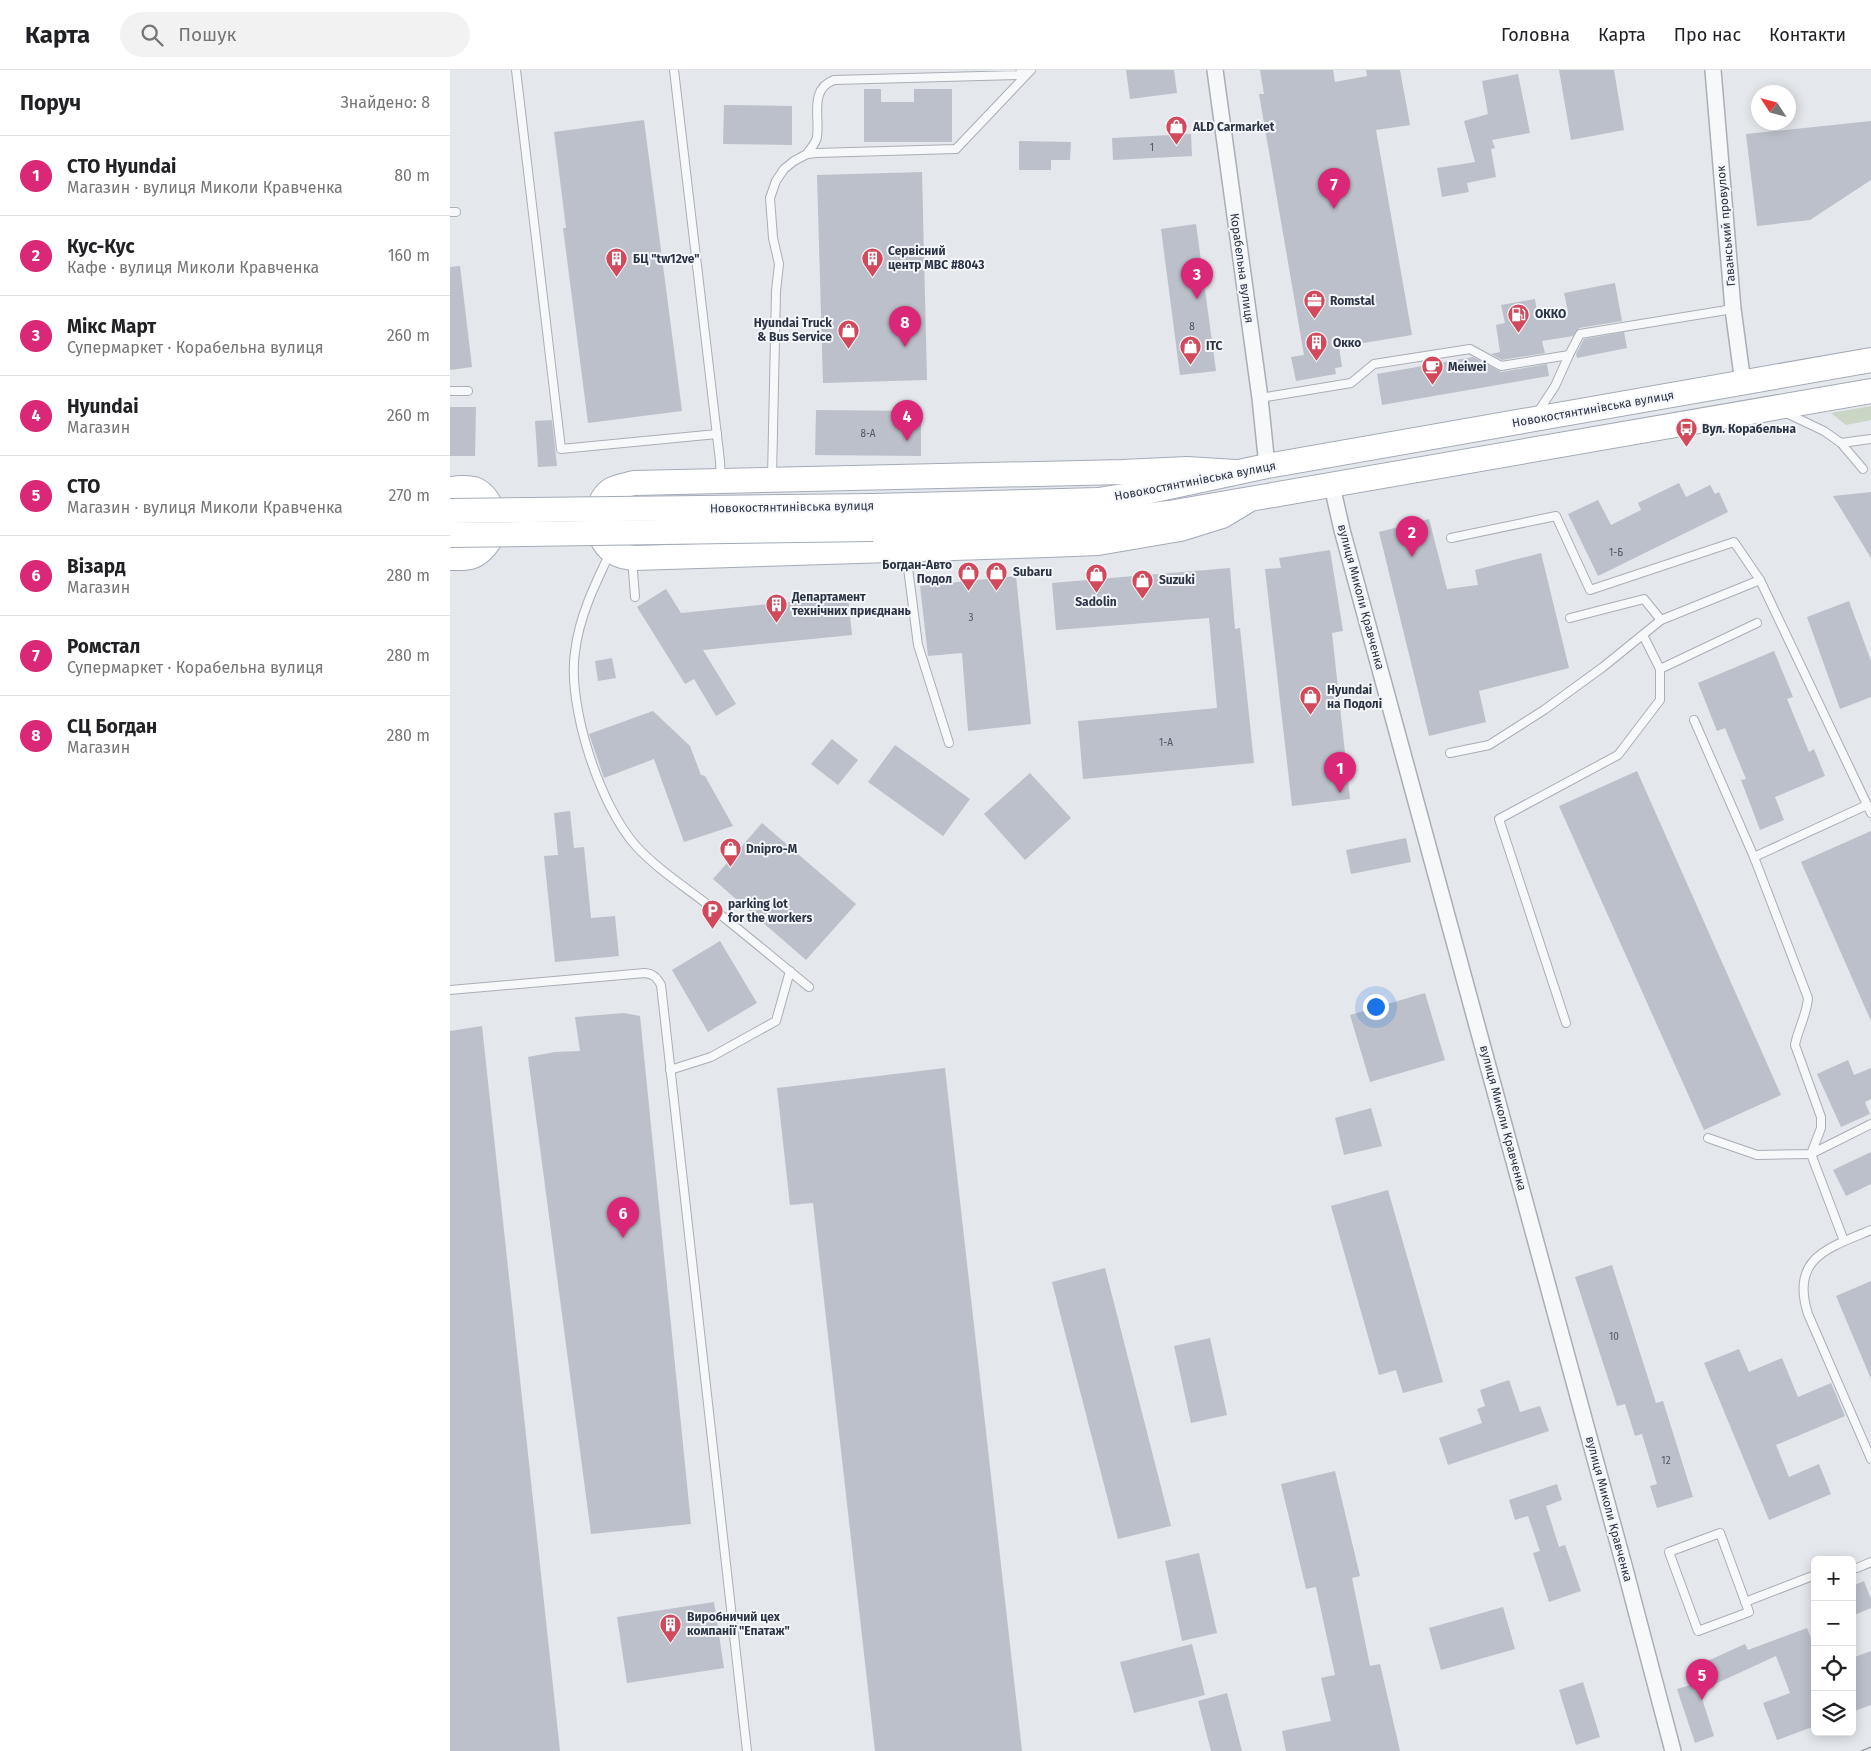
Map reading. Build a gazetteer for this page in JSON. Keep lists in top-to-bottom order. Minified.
{"streets":{"main road":["Новокостянтинівська вулиця"],"street":["Гаванський провулок","Корабельна вулиця","вулиця Миколи Кравченка"]},"crossings":[["Гаванський провулок","Новокостянтинівська вулиця"],["Корабельна вулиця","Новокостянтинівська вулиця"],["Новокостянтинівська вулиця","вулиця Миколи Кравченка"]],"places":{"shop":["ALD Carmarket","Hyundai Truck & Bus Service","ITC","Богдан-Авто Подол","Subaru","Sadolin","Suzuki","Hyundai на Подолі","Dnipro-M"],"building":["Сервісний центр МВС #8043","БЦ \"tw12ve\"","Окко","Департамент технічних приєднань","Виробничий цех компанії \"Епатаж\""],"office":["Romstal"],"fuel station":["ОККО"],"cafe":["Meiwei"],"bus stop":["Вул. Корабельна"],"parking":["parking lot for the workers"]},"house_numbers":["1","8","8-А","1-Б","3","1-А","10","12"],"north":"top left","page":{"header":"Карта","search":"Пошук","nav":["Головна","Карта","Про нас","Контакти"],"heading":["Поруч","Знайдено: 8"],"list":[{"mark":"1","name":"СТО Hyundai","note":"Магазин · вулиця Миколи Кравченка","value":"80 m"},{"mark":"2","name":"Кус-Кус","note":"Кафе · вулиця Миколи Кравченка","value":"160 m"},{"mark":"3","name":"Мікс Март","note":"Супермаркет · Корабельна вулиця","value":"260 m"},{"mark":"4","name":"Hyundai","note":"Магазин","value":"260 m"},{"mark":"5","name":"СТО","note":"Магазин · вулиця Миколи Кравченка","value":"270 m"},{"mark":"6","name":"Візард","note":"Магазин","value":"280 m"},{"mark":"7","name":"Ромстал","note":"Супермаркет · Корабельна вулиця","value":"280 m"},{"mark":"8","name":"СЦ Богдан","note":"Магазин","value":"280 m"}],"pins":["7","3","8","4","2","1","6","5"],"map_buttons":["+","−"]}}
